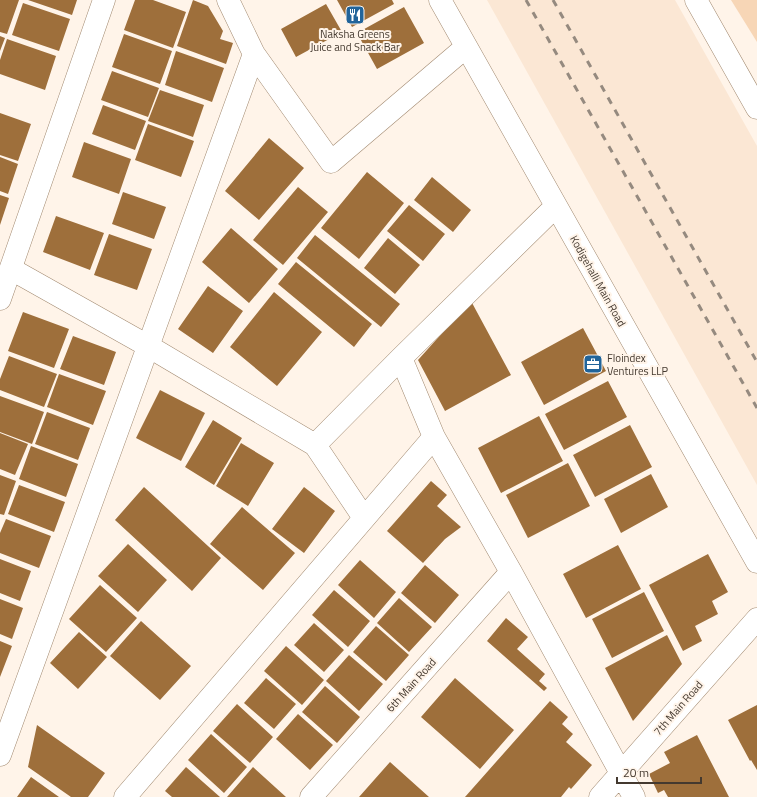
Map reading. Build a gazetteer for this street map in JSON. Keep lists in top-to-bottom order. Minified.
{"streets":{"street":["Kodigehalli Main Road","6th Main Road","7th Main Road"]},"places":{"restaurant":["Naksha Greens Juice and Snack Bar"],"office":["Floindex Ventures LLP"]},"scale_bar":"20 m"}
